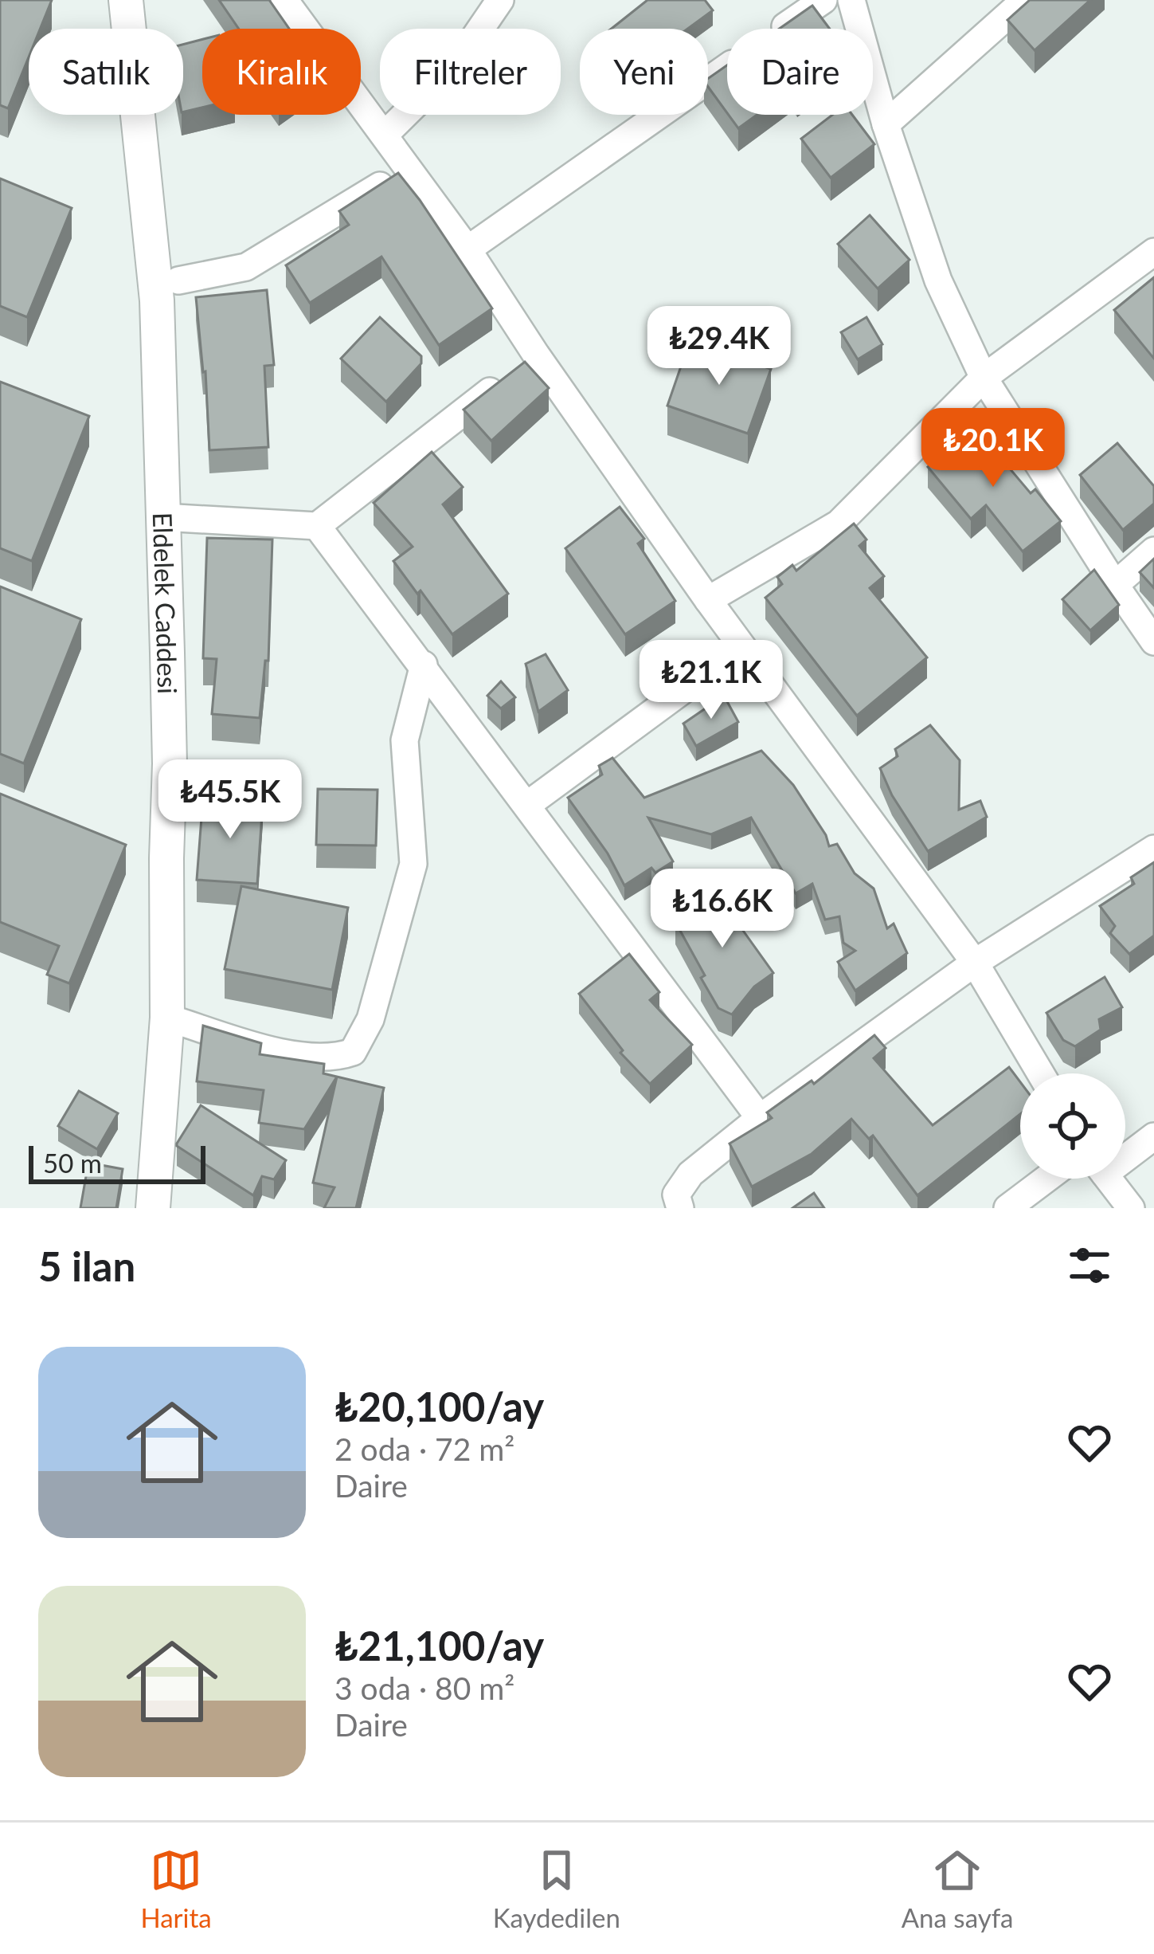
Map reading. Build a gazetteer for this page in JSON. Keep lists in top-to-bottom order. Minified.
{"streets":{"street":["Eldelek Caddesi"]},"scale_bar":"50 m","page":{"chip":["Satılık","Kiralık","Filtreler","Yeni","Daire"],"price":["₺29.4K","₺20.1K","₺21.1K","₺45.5K","₺16.6K"],"scale":"50 m","heading":"5 ilan","list":[{"name":"₺20,100/ay","note":"2 oda · 72 m² · Daire"},{"name":"₺21,100/ay","note":"3 oda · 80 m² · Daire"}],"tabs":["Harita","Kaydedilen","Ana sayfa"]}}
